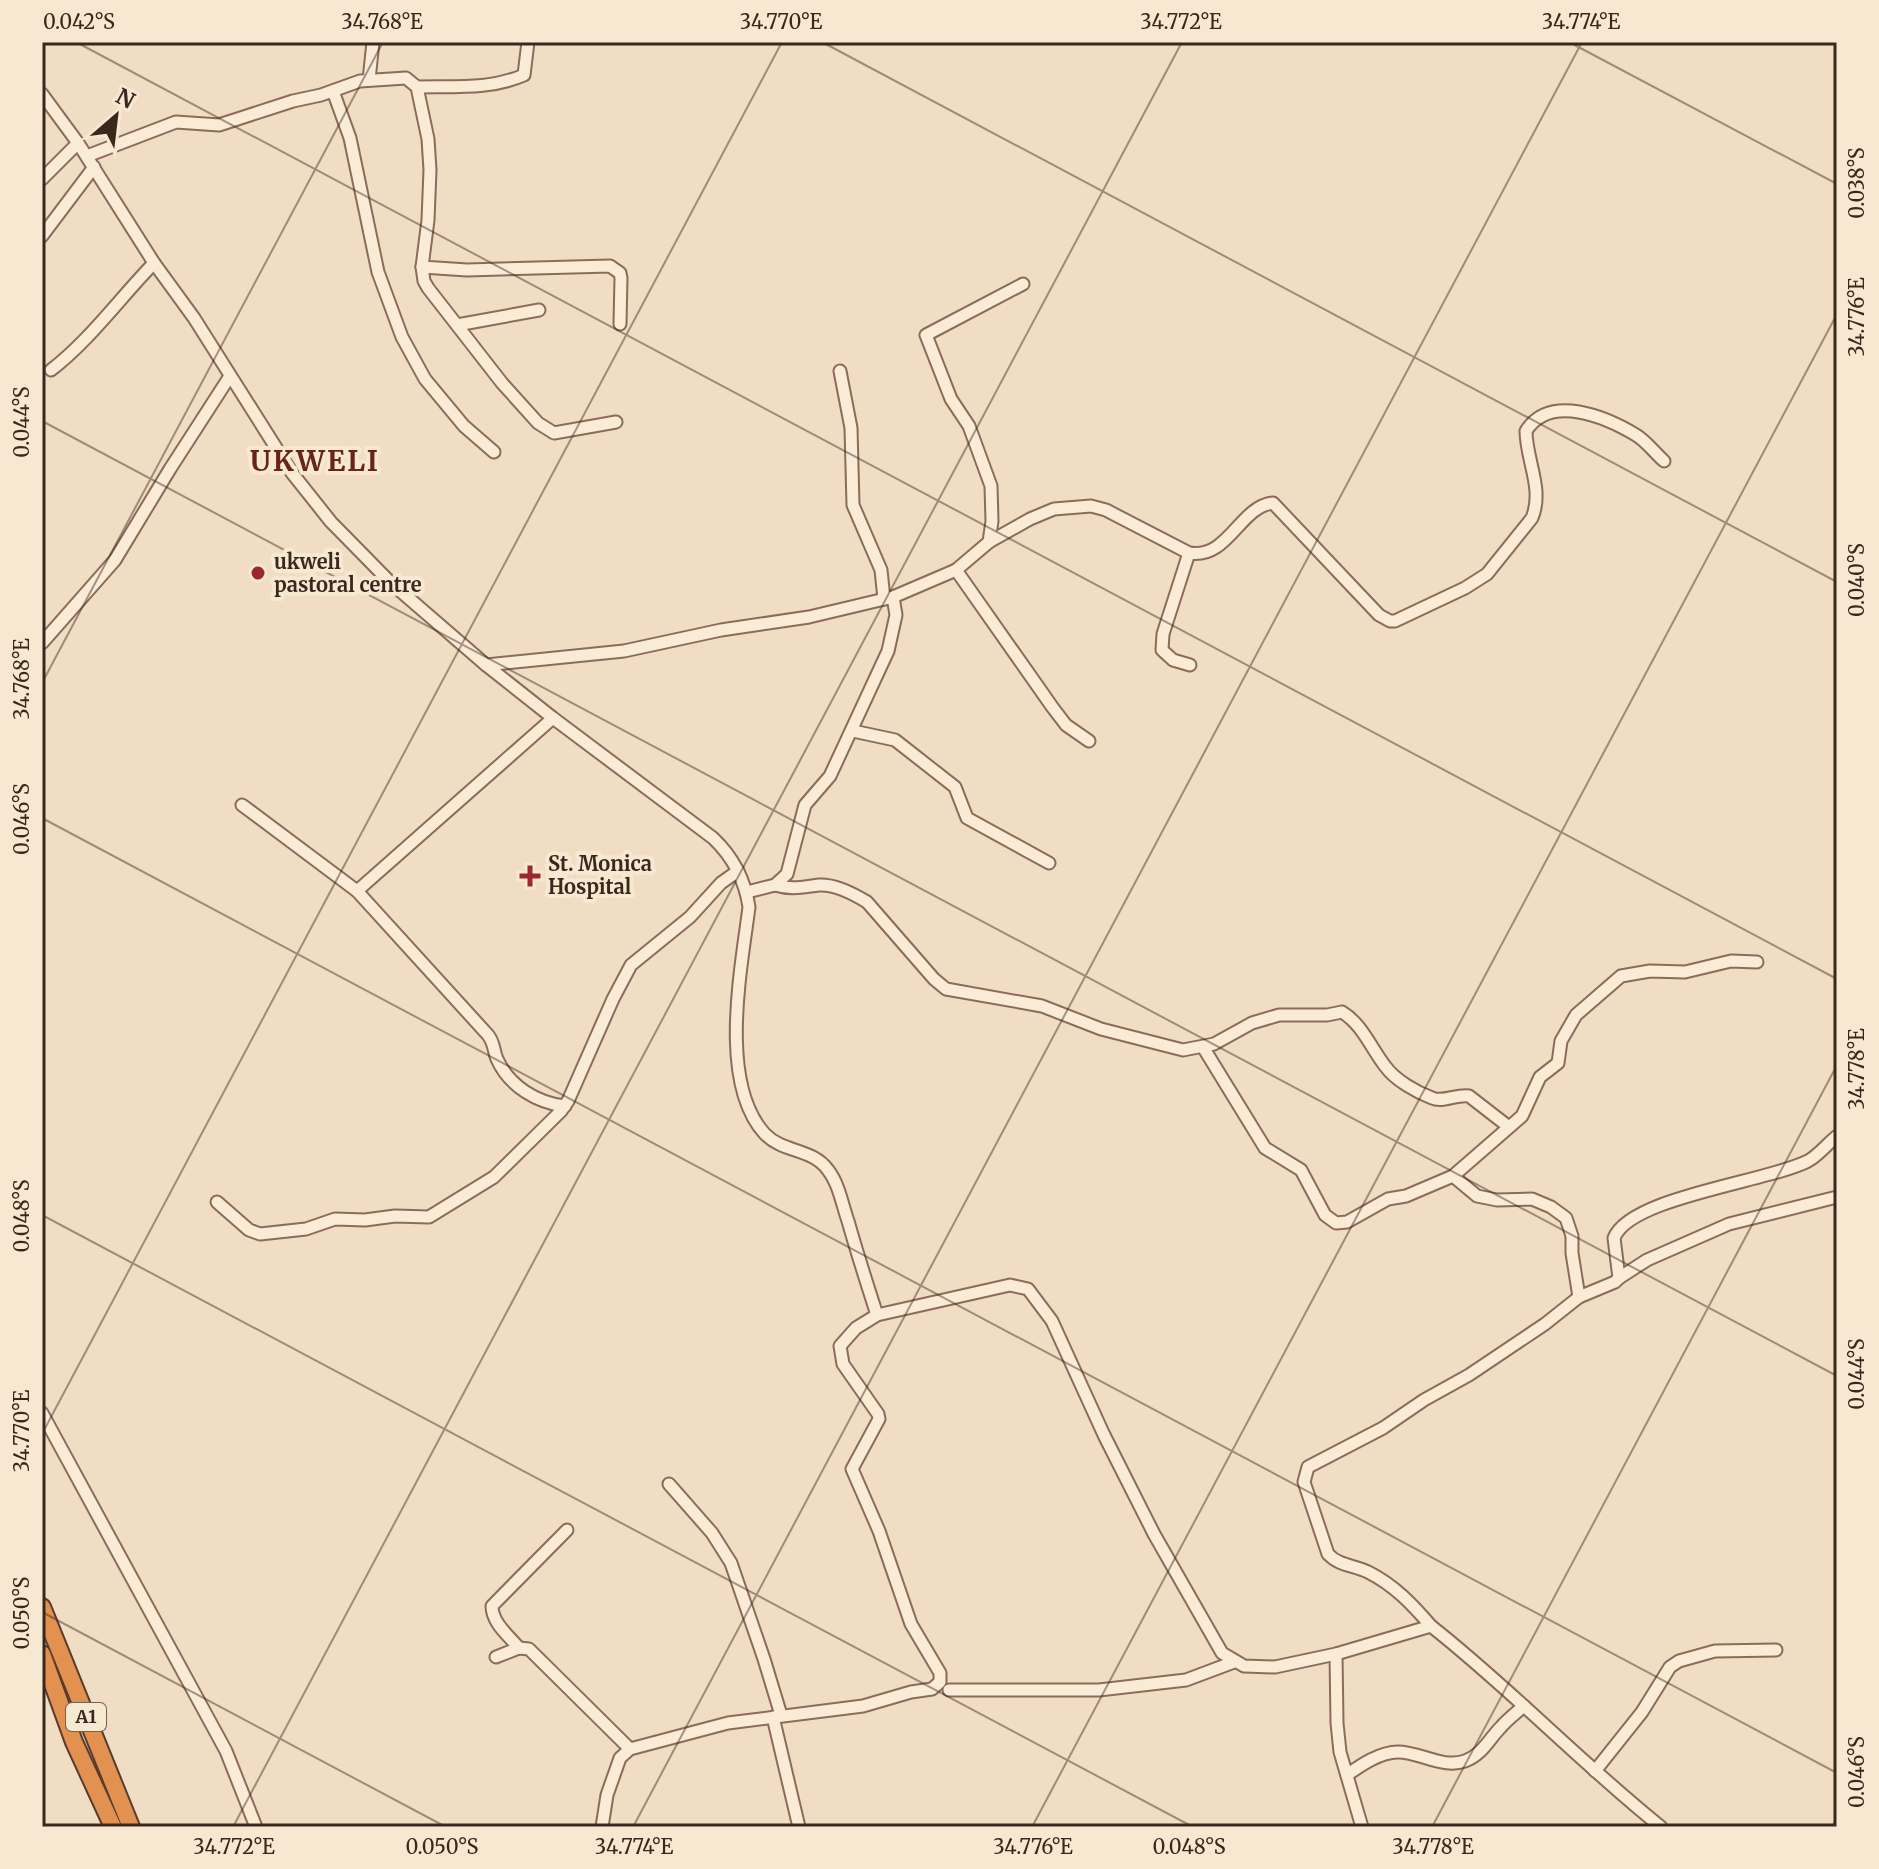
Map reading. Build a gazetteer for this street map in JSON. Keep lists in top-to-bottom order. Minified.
{"streets":{"highway":["A1"]},"districts":["UKWELI"],"places":{"other":["ukweli pastoral centre"],"health":["St. Monica Hospital"]},"north":"top right","coordinates":["0.042°S","34.768°E","34.770°E","34.772°E","34.774°E","0.038°S","34.776°E","0.044°S","0.040°S","0.046°S","34.778°E","0.048°S","0.050°S"]}
